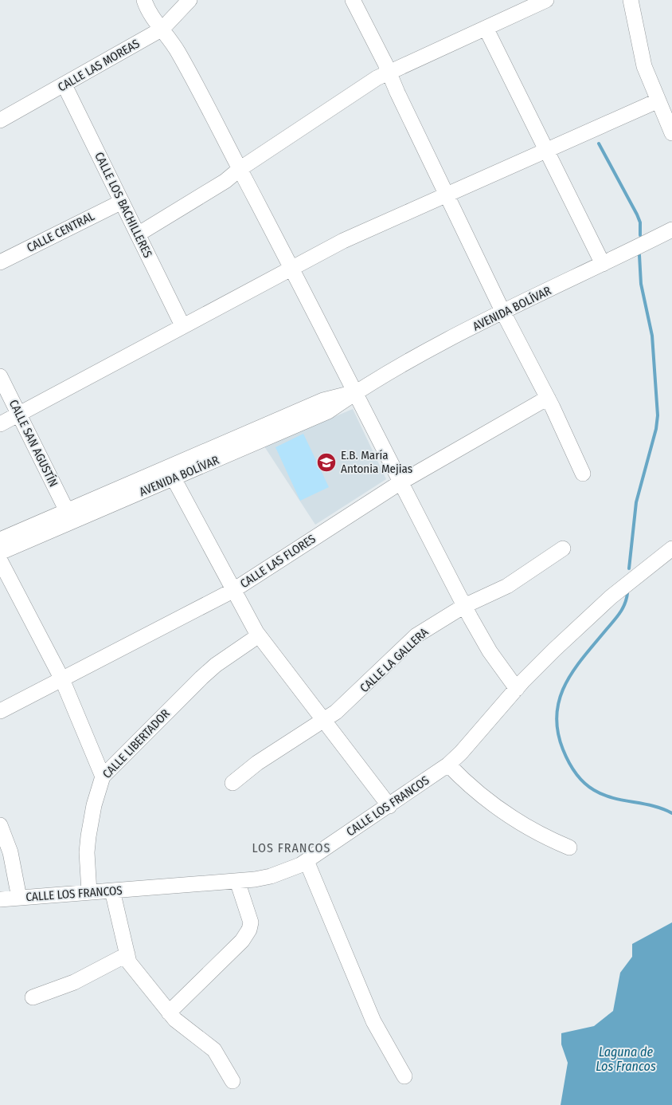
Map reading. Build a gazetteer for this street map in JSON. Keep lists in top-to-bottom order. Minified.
{"streets":{"street":["CALLE LAS MOREAS","CALLE LOS BACHILLERES","CALLE CENTRAL","AVENIDA BOLÍVAR","CALLE SAN AGUSTÍN","CALLE LAS FLORES","CALLE LA GALLERA","CALLE LIBERTADOR","CALLE LOS FRANCOS"]},"crossings":[["CALLE LAS MOREAS","CALLE LOS BACHILLERES"],["CALLE LOS BACHILLERES","CALLE CENTRAL"],["AVENIDA BOLÍVAR","CALLE SAN AGUSTÍN"],["CALLE LIBERTADOR","CALLE LOS FRANCOS"]],"districts":["LOS FRANCOS"],"water":["Laguna de Los Francos"],"places":{"school or university":["E.B. María Antonia Mejias"]}}
